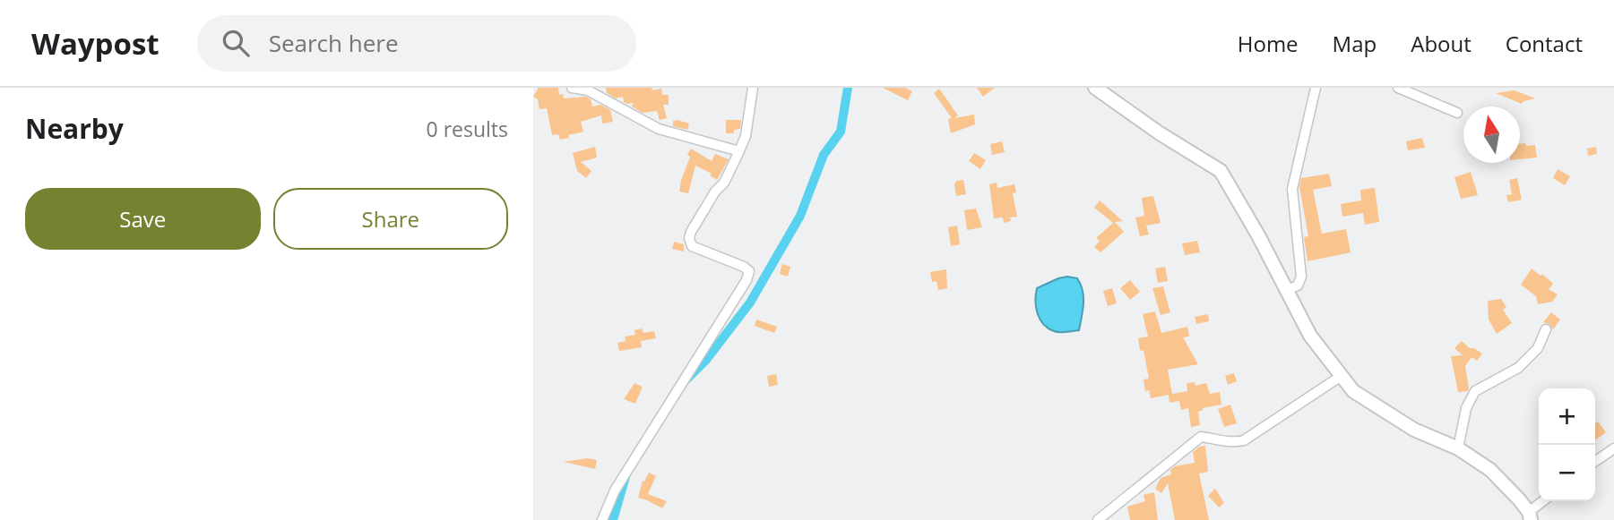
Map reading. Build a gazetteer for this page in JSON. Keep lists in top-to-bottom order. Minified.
{"north":"top","page":{"header":"Waypost","search":"Search here","nav":["Home","Map","About","Contact"],"heading":["Nearby","0 results"],"buttons":["Save","Share"],"map_buttons":["+","−"]}}
